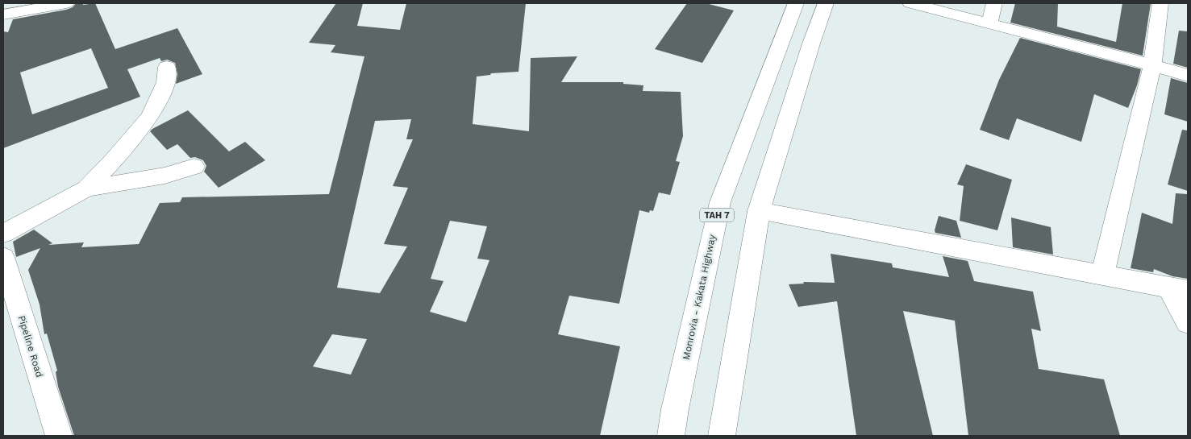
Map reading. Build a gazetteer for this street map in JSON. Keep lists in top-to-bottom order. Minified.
{"streets":{"main road":["TAH 7","Monrovia - Kakata Highway","Pipeline Road"]}}
